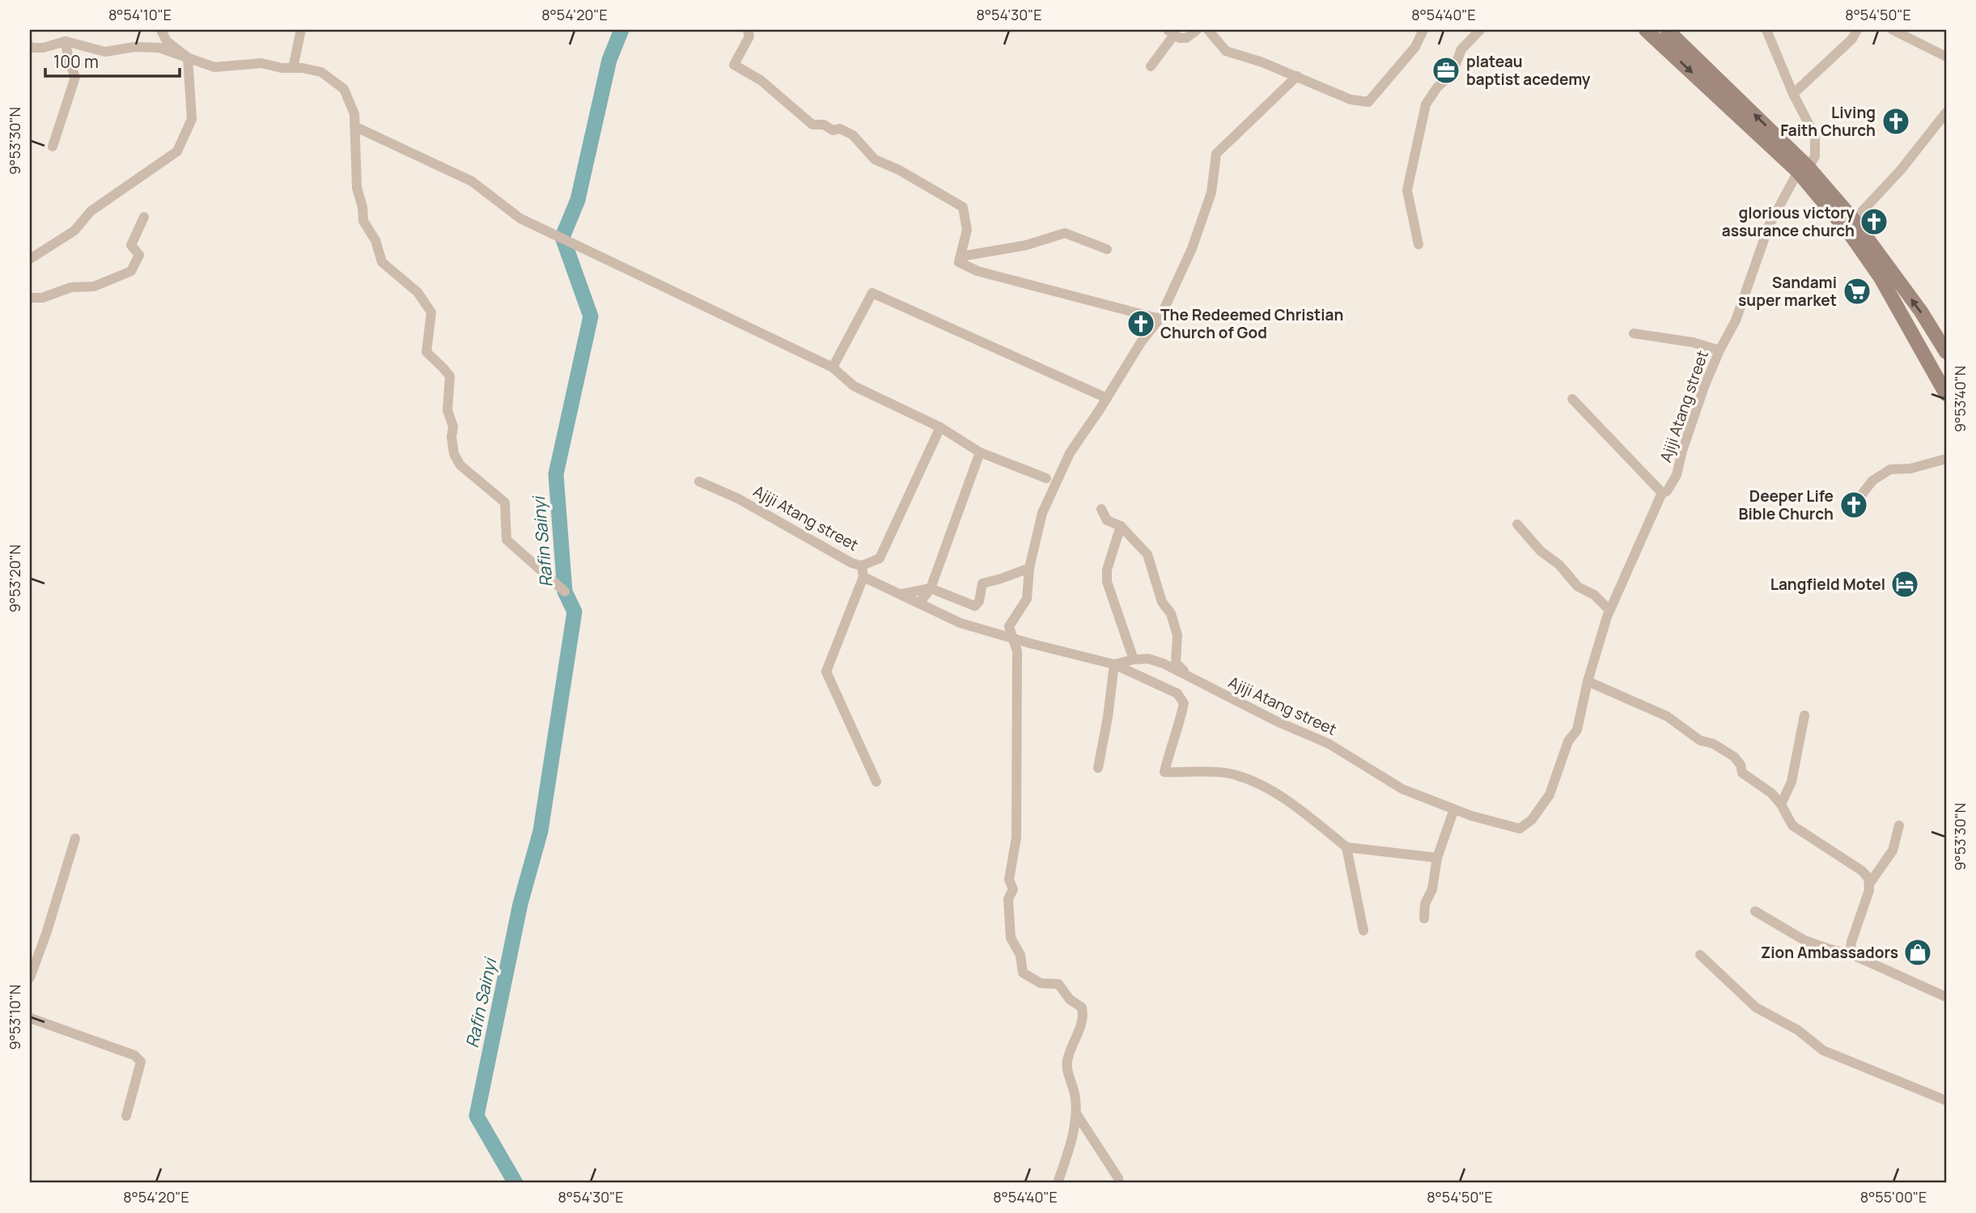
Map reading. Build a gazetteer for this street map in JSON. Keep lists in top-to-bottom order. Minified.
{"streets":{"street":["Ajiji Atang street"]},"water":["Rafin Sainyi"],"places":{"office":["plateau baptist acedemy"],"church":["Living Faith Church","glorious victory assurance church","The Redeemed Christian Church of God","Deeper Life Bible Church"],"supermarket":["Sandami super market"],"hotel":["Langfield Motel"],"shop":["Zion Ambassadors"]},"scale_bar":"100 m","coordinates":["8°54'10\"E","8°54'20\"E","8°54'30\"E","8°54'40\"E","8°54'50\"E","9°53'30\"N","9°53'40\"N","9°53'20\"N","9°53'10\"N","8°55'00\"E"]}
